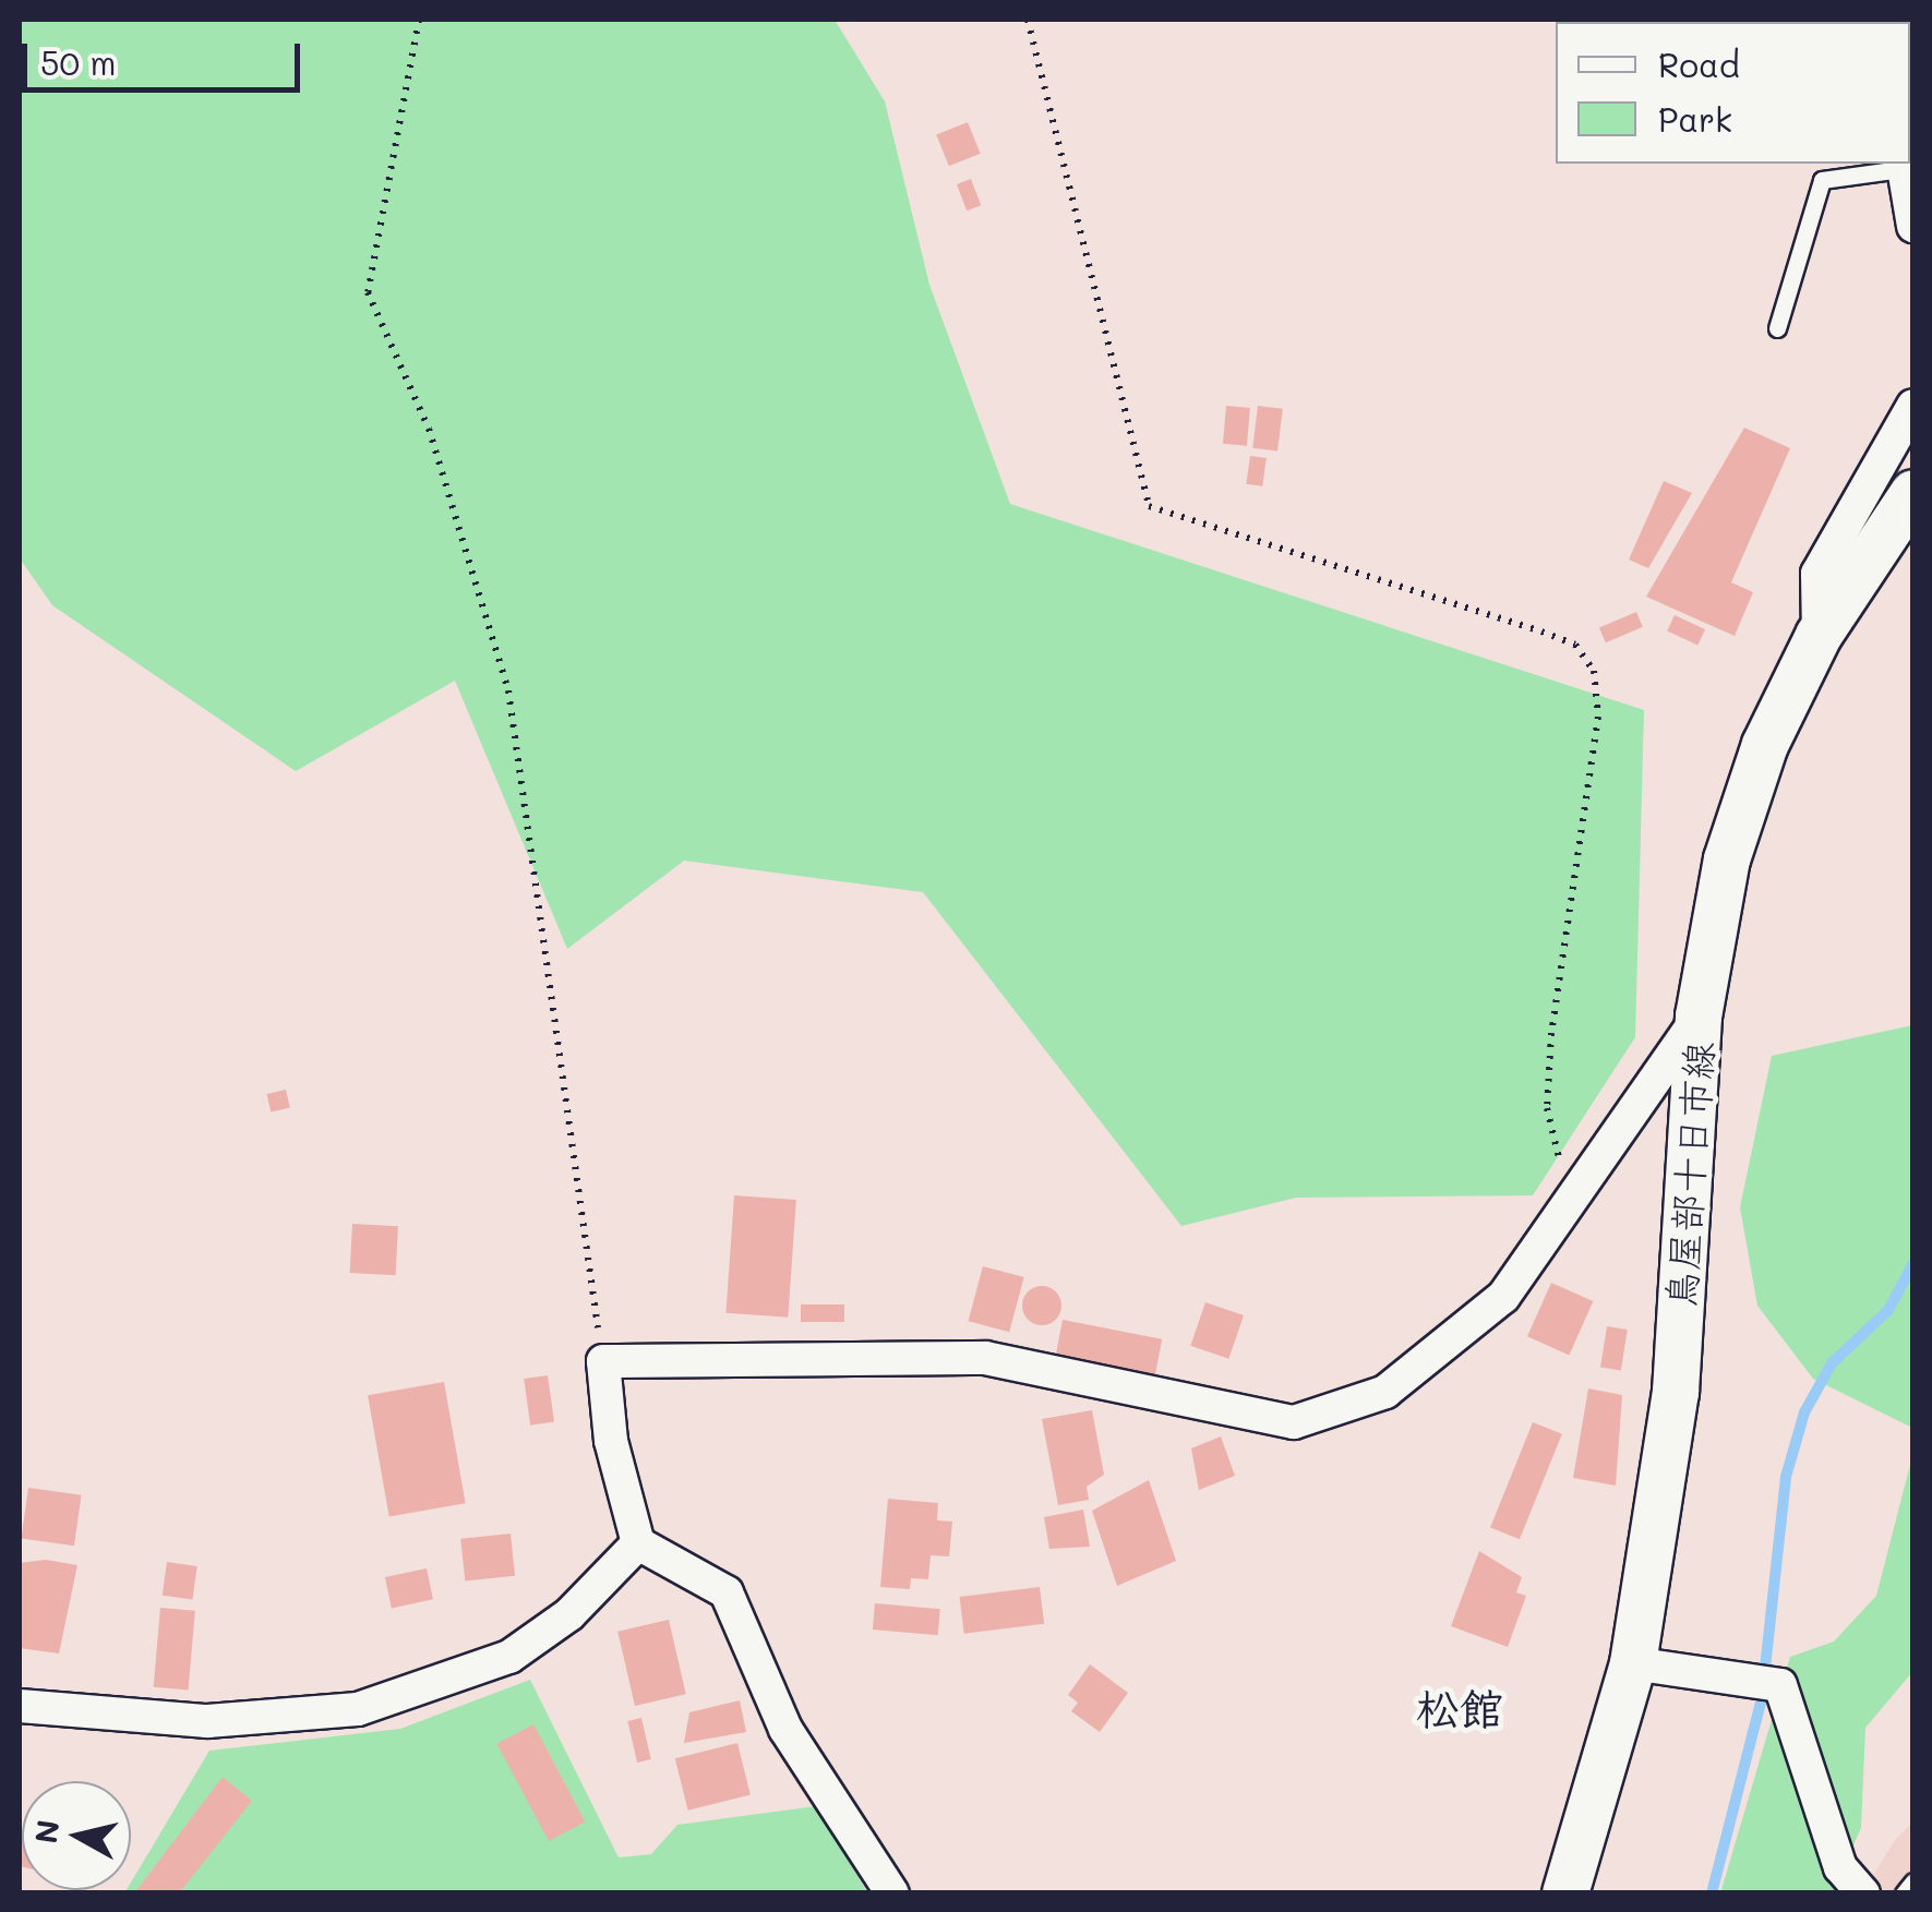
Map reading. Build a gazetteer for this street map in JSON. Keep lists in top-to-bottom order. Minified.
{"streets":{"main road":["鳥屋部十日市線"]},"districts":["松館"],"legend":["Road","Park"],"scale_bar":"50 m","north":"left"}
